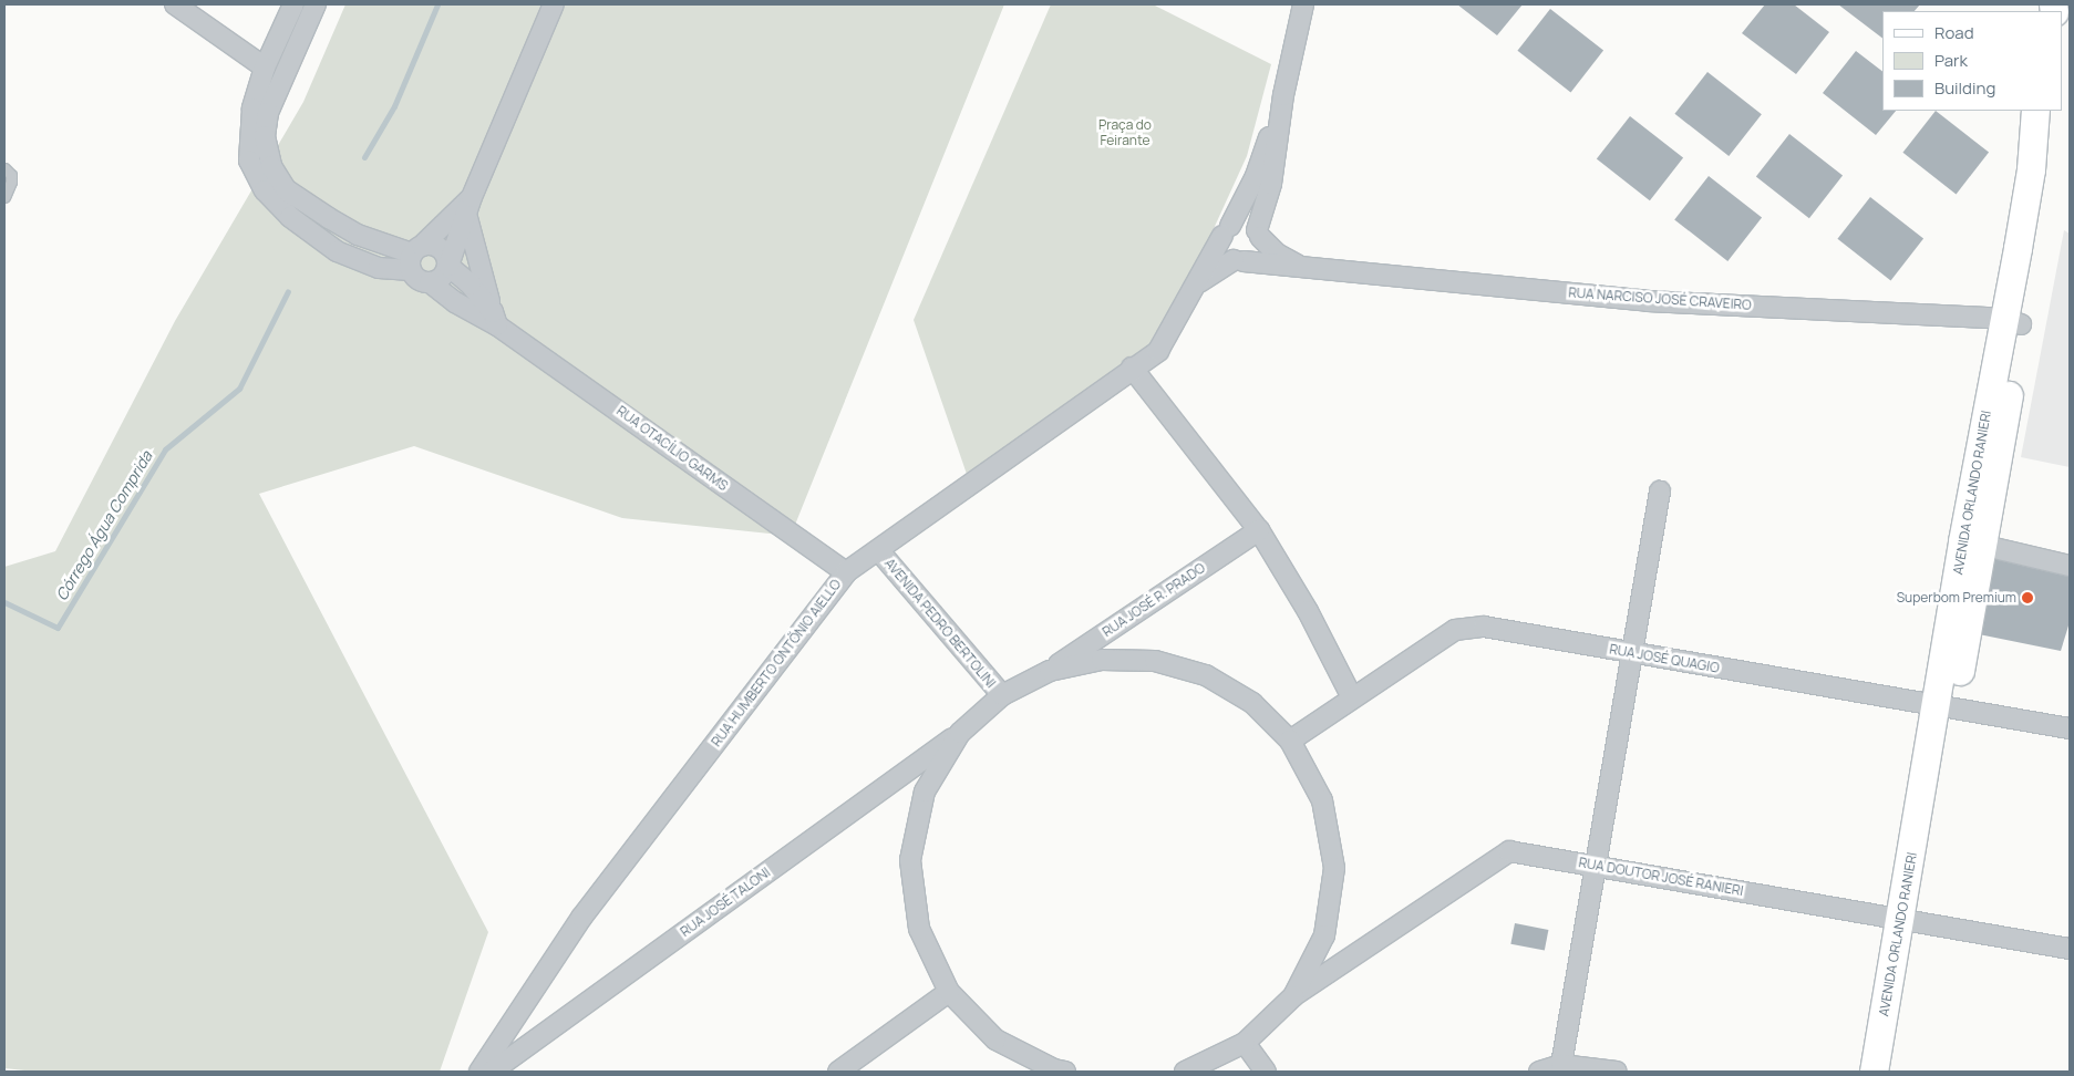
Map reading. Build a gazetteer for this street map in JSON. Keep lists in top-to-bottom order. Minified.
{"streets":{"main road":["AVENIDA ORLANDO RANIERI"],"street":["RUA NARCISO JOSÉ CRAVEIRO","RUA OTACÍLIO GARMS","RUA JOSÉ R. PRADO","AVENIDA PEDRO BERTOLINI","RUA JOSÉ QUAGIO","RUA HUMBERTO ONTÕNIO AIELLO","RUA DOUTOR JOSÉ RANIERI","RUA JOSÉ TALONI"]},"crossings":[["RUA NARCISO JOSÉ CRAVEIRO","AVENIDA ORLANDO RANIERI"],["RUA OTACÍLIO GARMS","RUA HUMBERTO ONTÕNIO AIELLO"],["AVENIDA ORLANDO RANIERI","RUA JOSÉ QUAGIO"],["AVENIDA ORLANDO RANIERI","RUA DOUTOR JOSÉ RANIERI"],["RUA JOSÉ R. PRADO","AVENIDA PEDRO BERTOLINI"],["AVENIDA PEDRO BERTOLINI","RUA JOSÉ QUAGIO"],["AVENIDA PEDRO BERTOLINI","RUA HUMBERTO ONTÕNIO AIELLO"],["AVENIDA PEDRO BERTOLINI","RUA DOUTOR JOSÉ RANIERI"],["AVENIDA PEDRO BERTOLINI","RUA JOSÉ TALONI"]],"water":["Córrego Água Comprida"],"parks":["Praça do Feirante"],"places":["Superbom Premium"],"legend":["Road","Park","Building"]}
